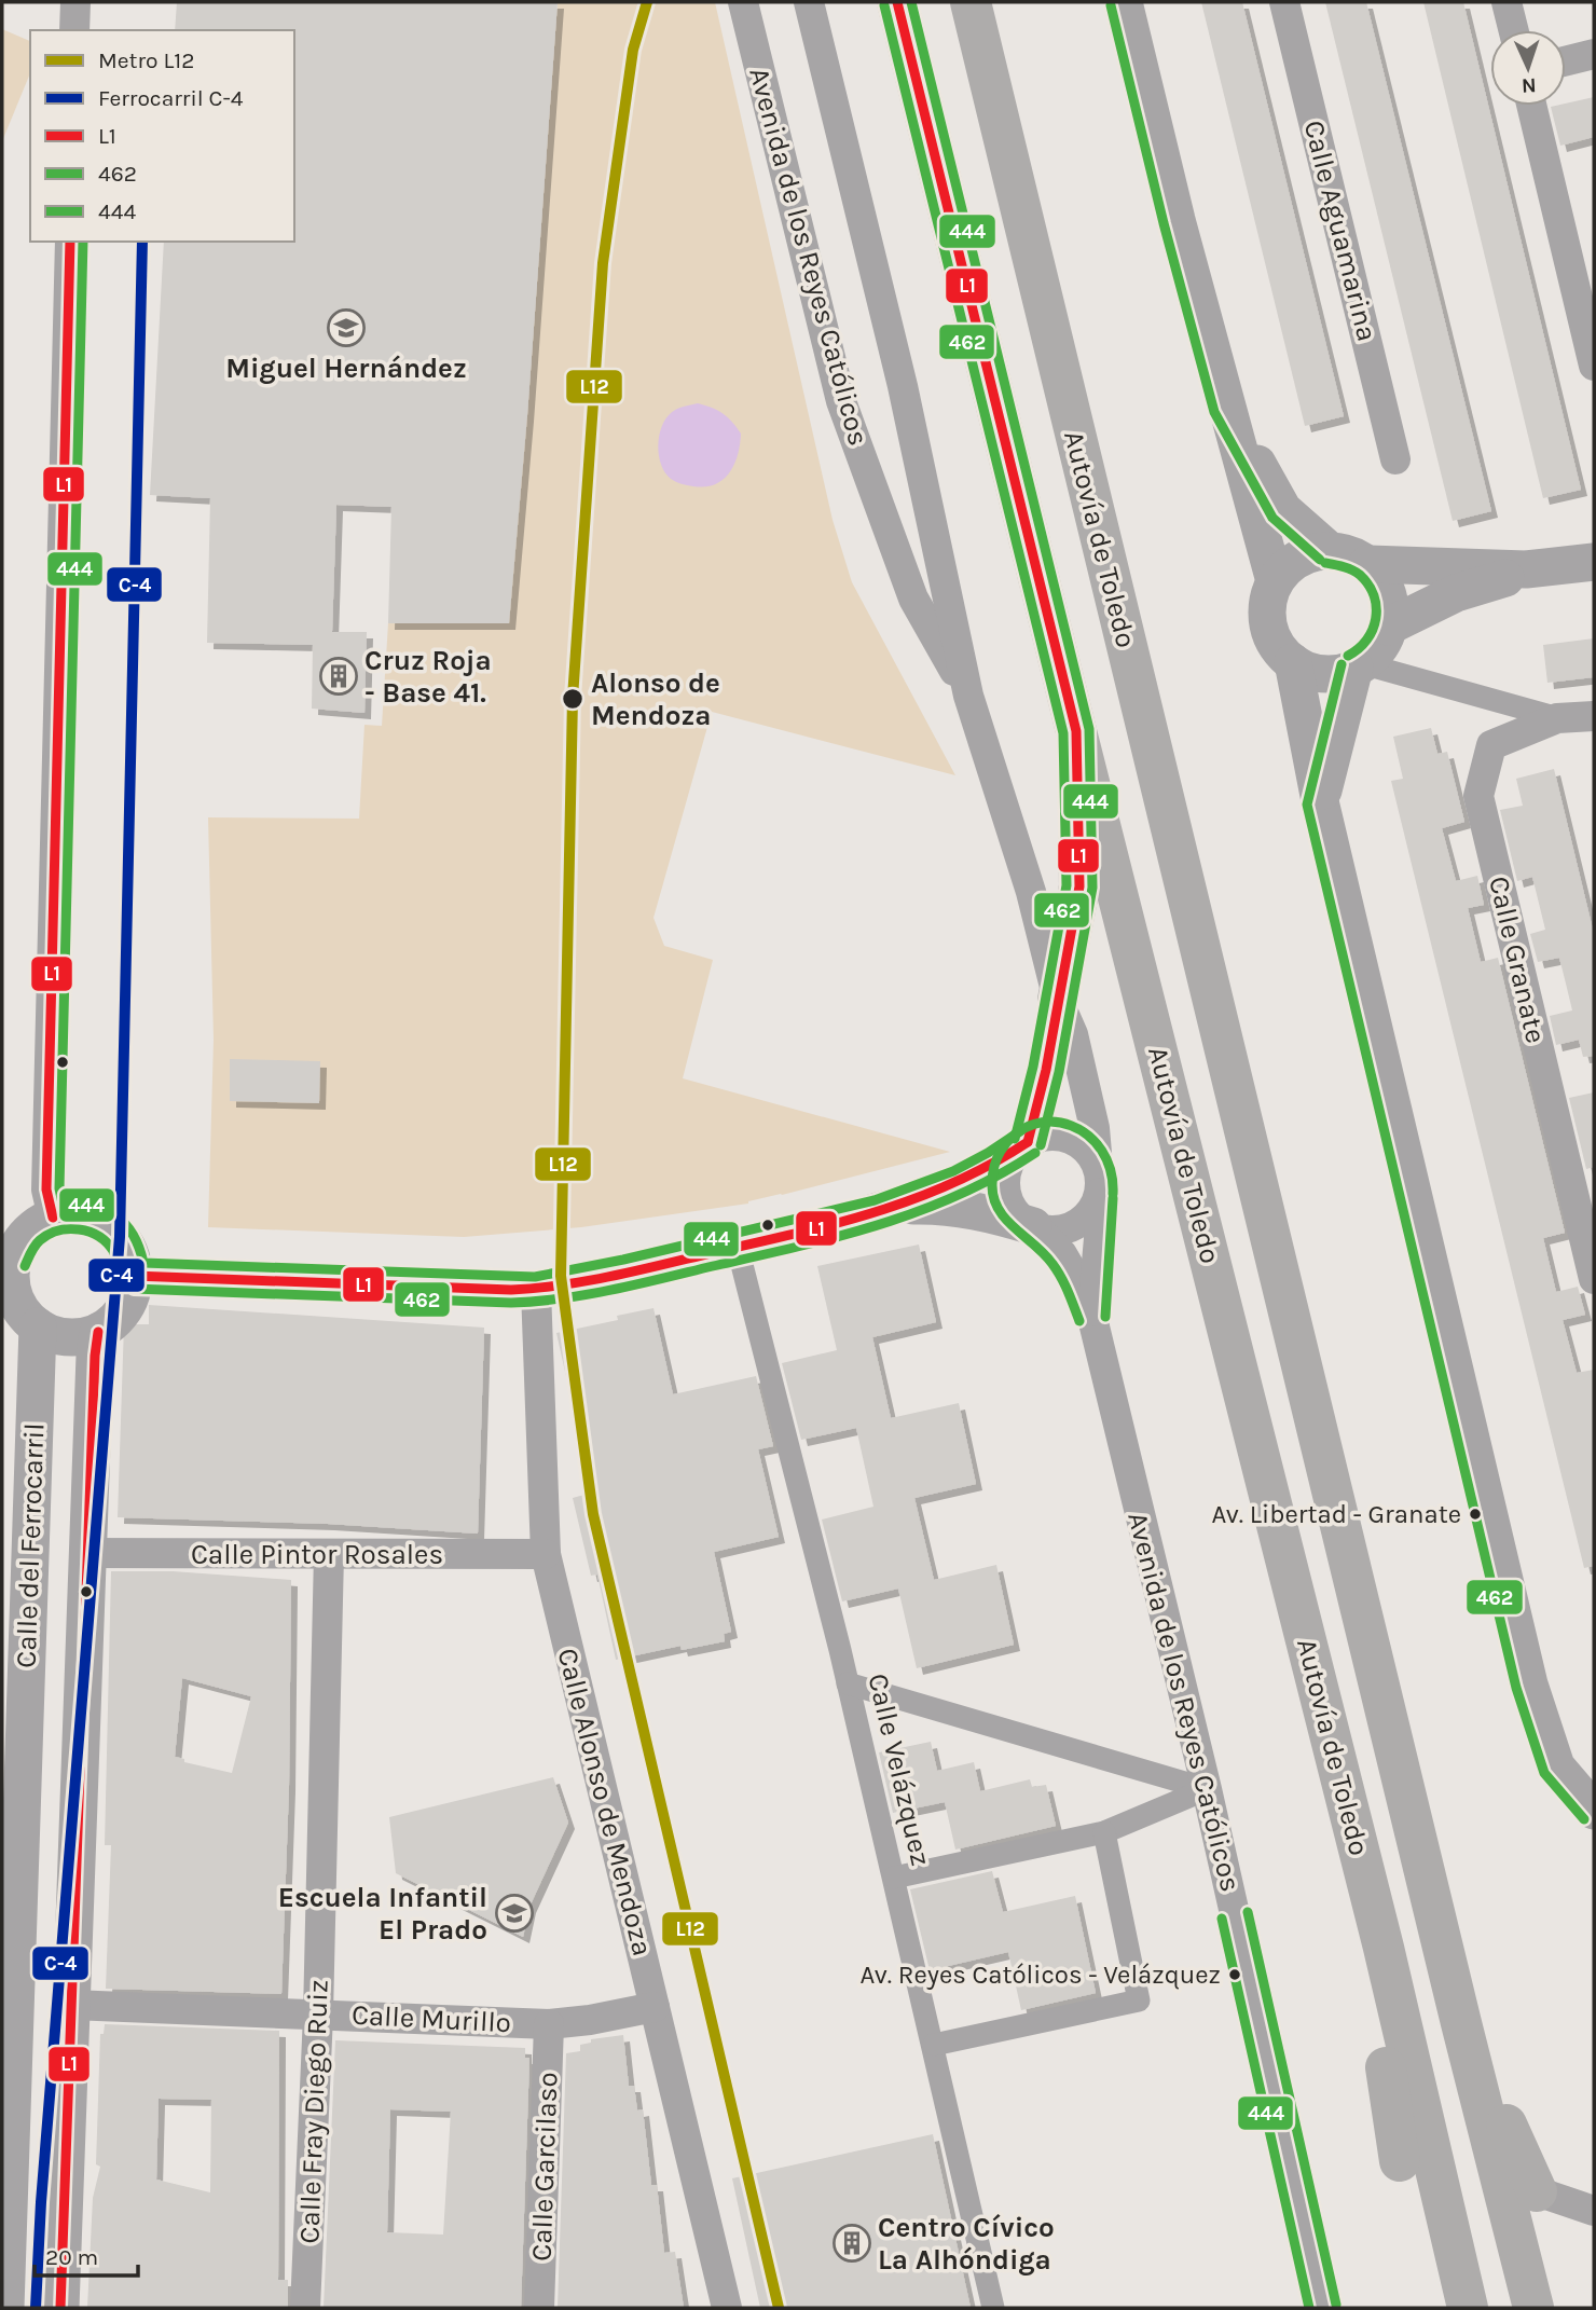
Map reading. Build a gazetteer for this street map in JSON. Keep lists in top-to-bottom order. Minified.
{"streets":{"highway":["Autovía de Toledo"],"street":["Calle Aguamarina","Avenida de los Reyes Católicos","Calle Granate","Calle del Ferrocarril","Calle Pintor Rosales","Calle Velázquez","Calle Alonso de Mendoza","Calle Murillo","Calle Fray Diego Ruiz","Calle Garcilaso"]},"crossings":[["Calle del Ferrocarril","Calle Pintor Rosales"],["Calle del Ferrocarril","Calle Murillo"],["Calle Pintor Rosales","Calle Alonso de Mendoza"],["Calle Pintor Rosales","Calle Fray Diego Ruiz"],["Calle Alonso de Mendoza","Calle Murillo"],["Calle Murillo","Calle Fray Diego Ruiz"],["Calle Murillo","Calle Garcilaso"]],"places":{"school or university":["Miguel Hernández","Escuela Infantil El Prado"],"building":["Cruz Roja - Base 41.","Centro Cívico La Alhóndiga"],"other":["Alonso de Mendoza","Av. Libertad - Granate","Av. Reyes Católicos - Velázquez"]},"lines":["metro line L12","transit line L1","transit line 444","transit line 462","rail line C-4"],"legend":["Metro L12","Ferrocarril C-4","L1","462","444"],"scale_bar":"20 m","north":"bottom"}
